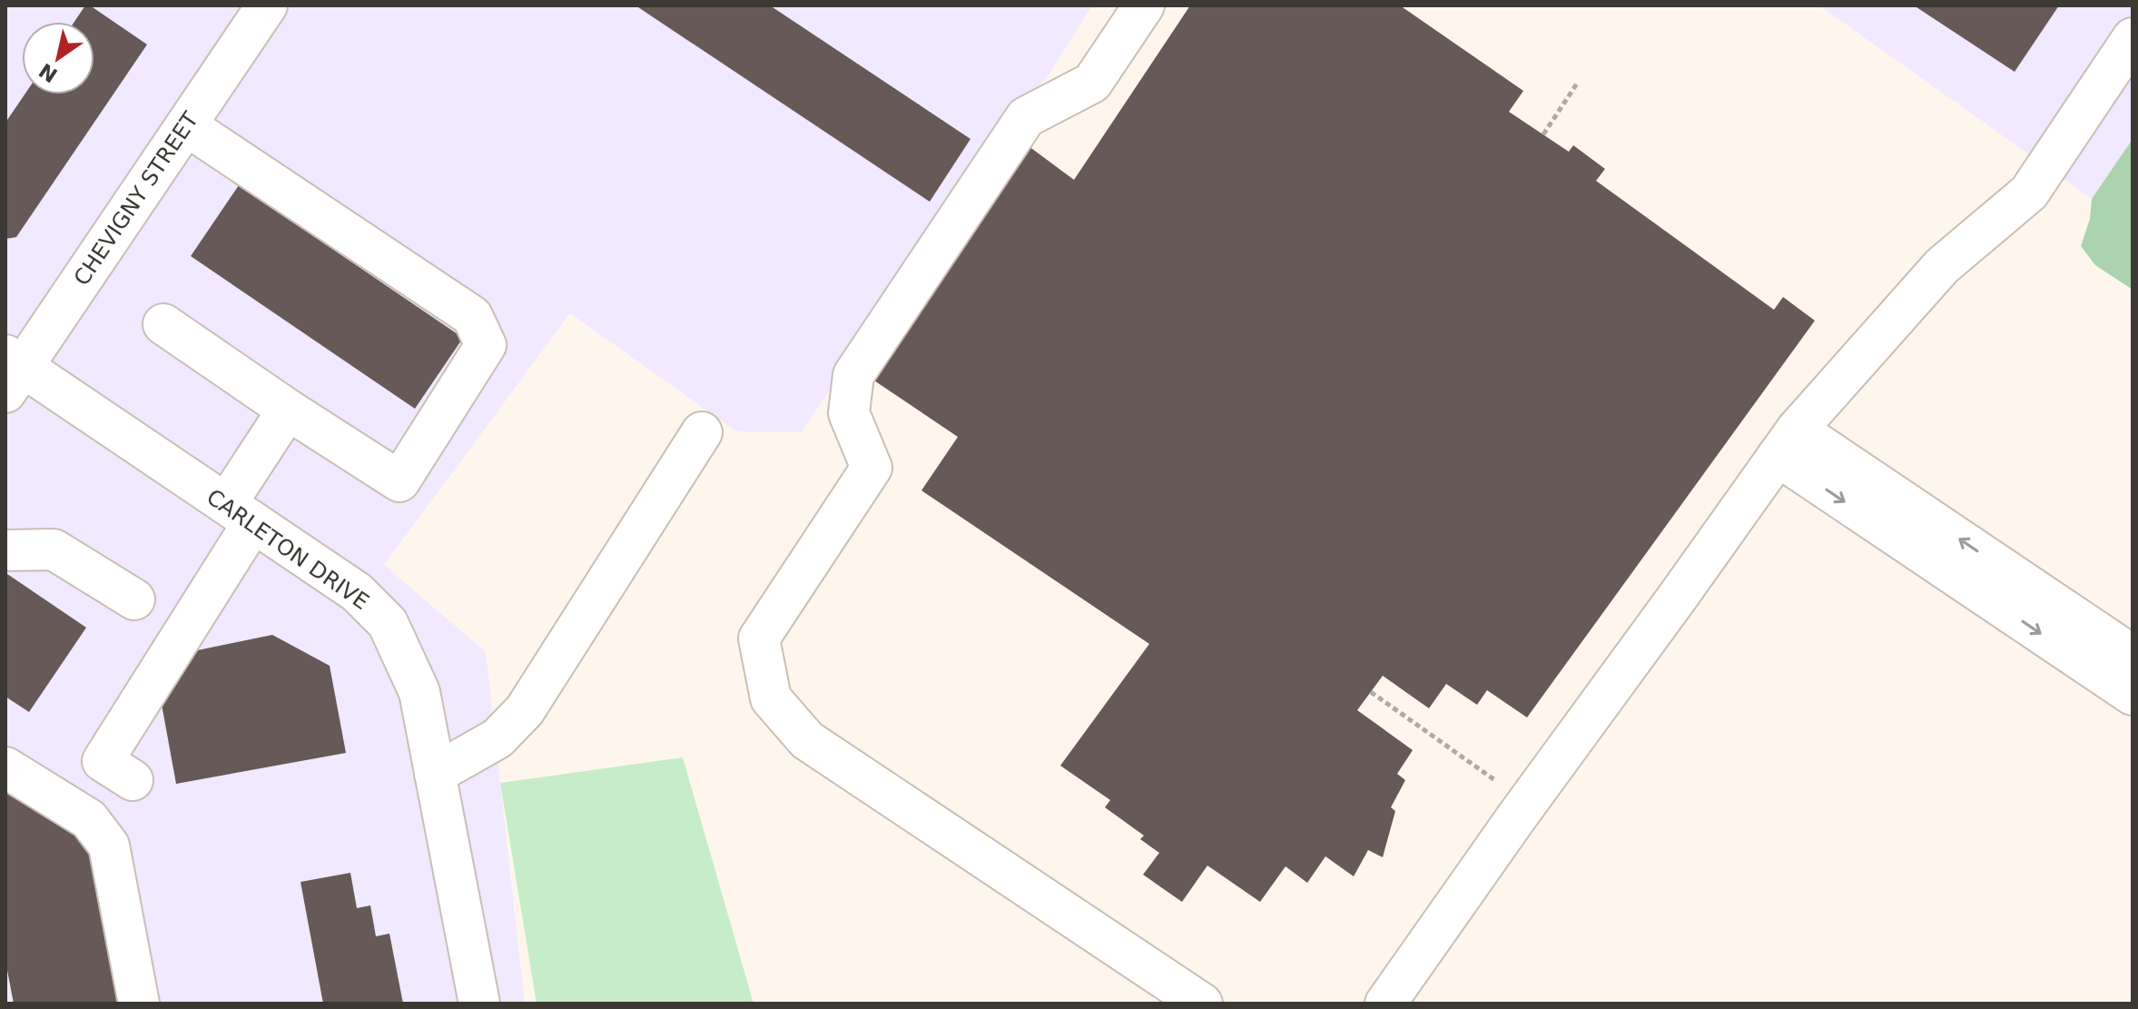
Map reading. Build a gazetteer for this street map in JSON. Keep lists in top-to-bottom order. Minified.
{"streets":{"street":["CHEVIGNY STREET","CARLETON DRIVE"]},"crossings":[["CHEVIGNY STREET","CARLETON DRIVE"]],"north":"bottom left"}
